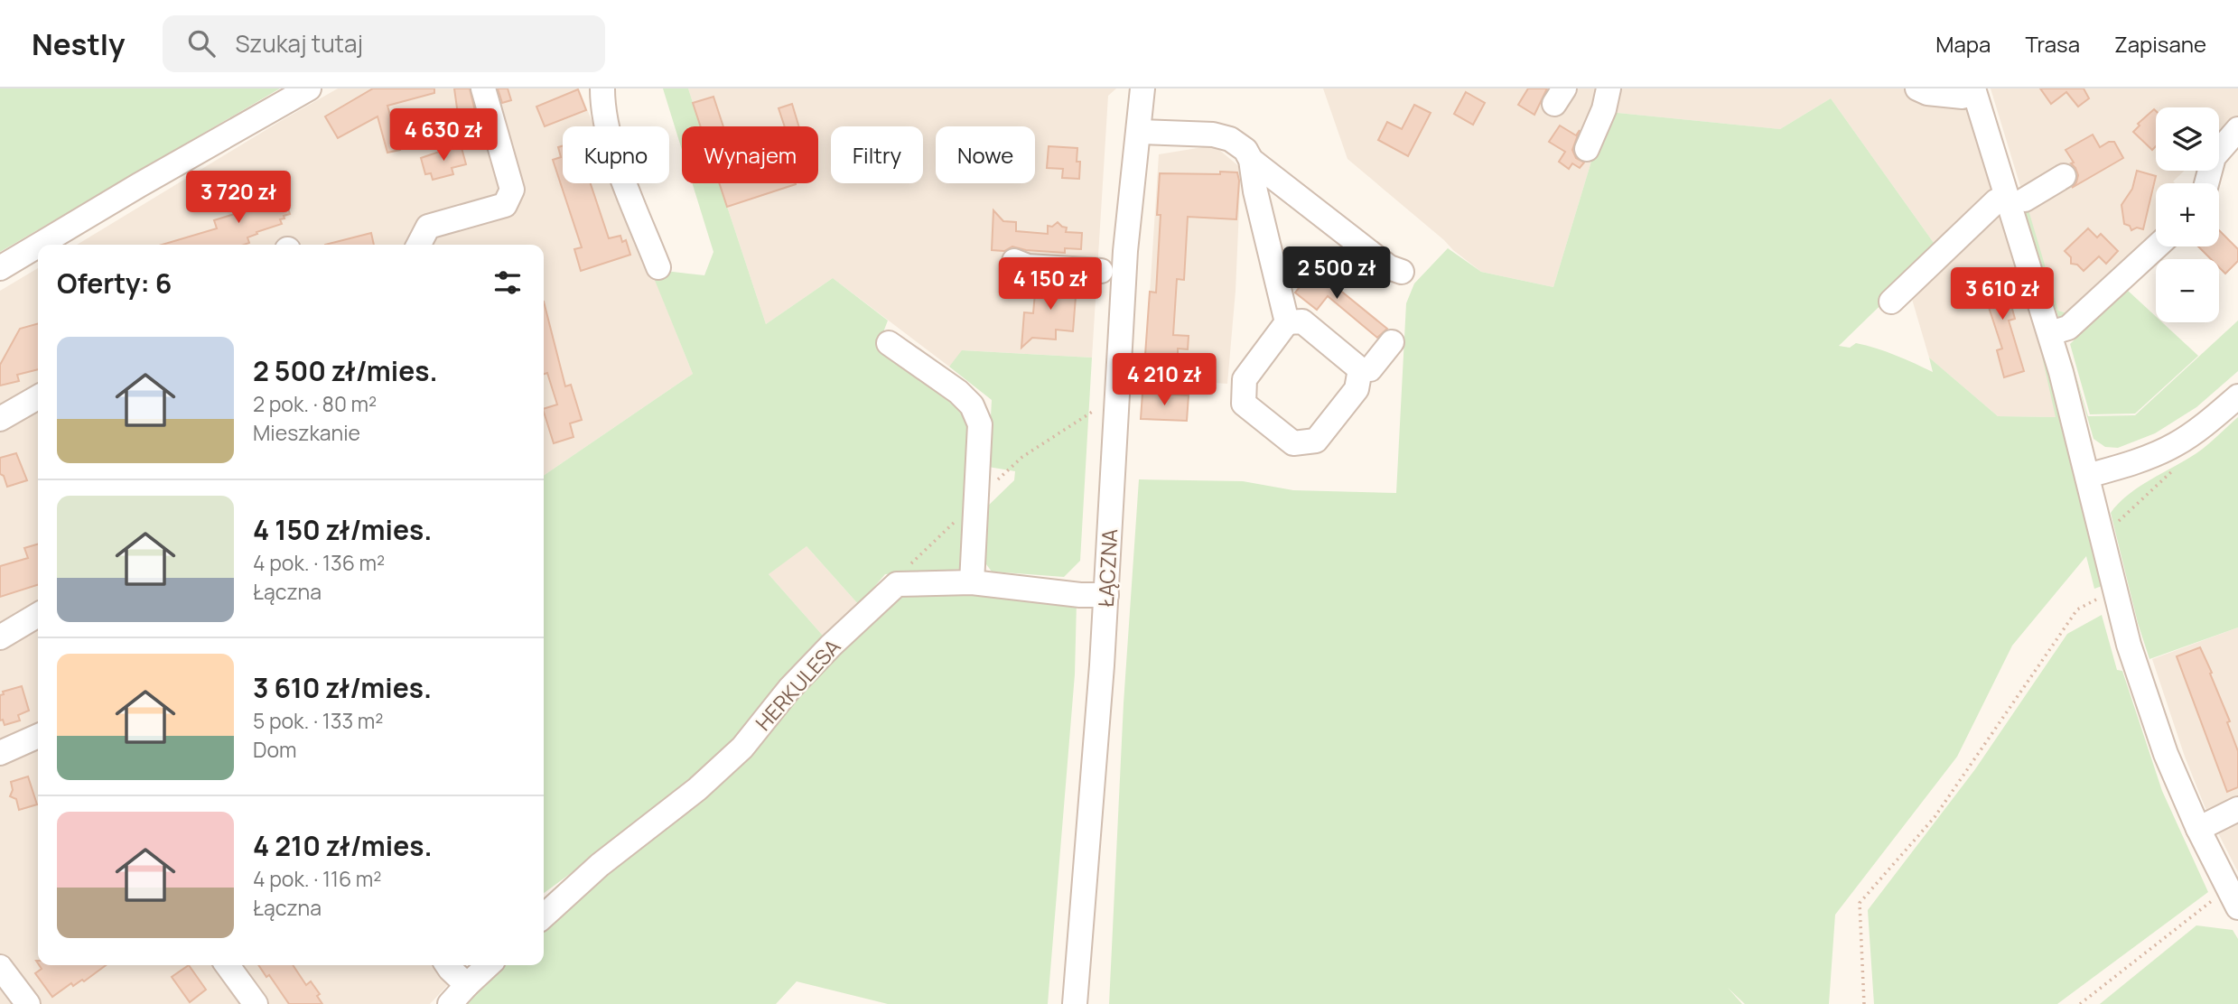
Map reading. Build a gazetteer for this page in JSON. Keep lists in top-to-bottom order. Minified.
{"streets":{"street":["ŁĄCZNA","HERKULESA"]},"crossings":[["ŁĄCZNA","HERKULESA"]],"page":{"header":"Nestly","search":"Szukaj tutaj","nav":["Mapa","Trasa","Zapisane"],"map_buttons":["+","−"],"price":["4 630 zł","3 720 zł","2 500 zł","4 150 zł","3 610 zł","4 210 zł"],"chip":["Kupno","Wynajem","Filtry","Nowe"],"heading":"Oferty: 6","list":[{"name":"2 500 zł/mies.","note":"2 pok. · 80 m² · Mieszkanie"},{"name":"4 150 zł/mies.","note":"4 pok. · 136 m² · Łączna"},{"name":"3 610 zł/mies.","note":"5 pok. · 133 m² · Dom"},{"name":"4 210 zł/mies.","note":"4 pok. · 116 m² · Łączna"}]}}
